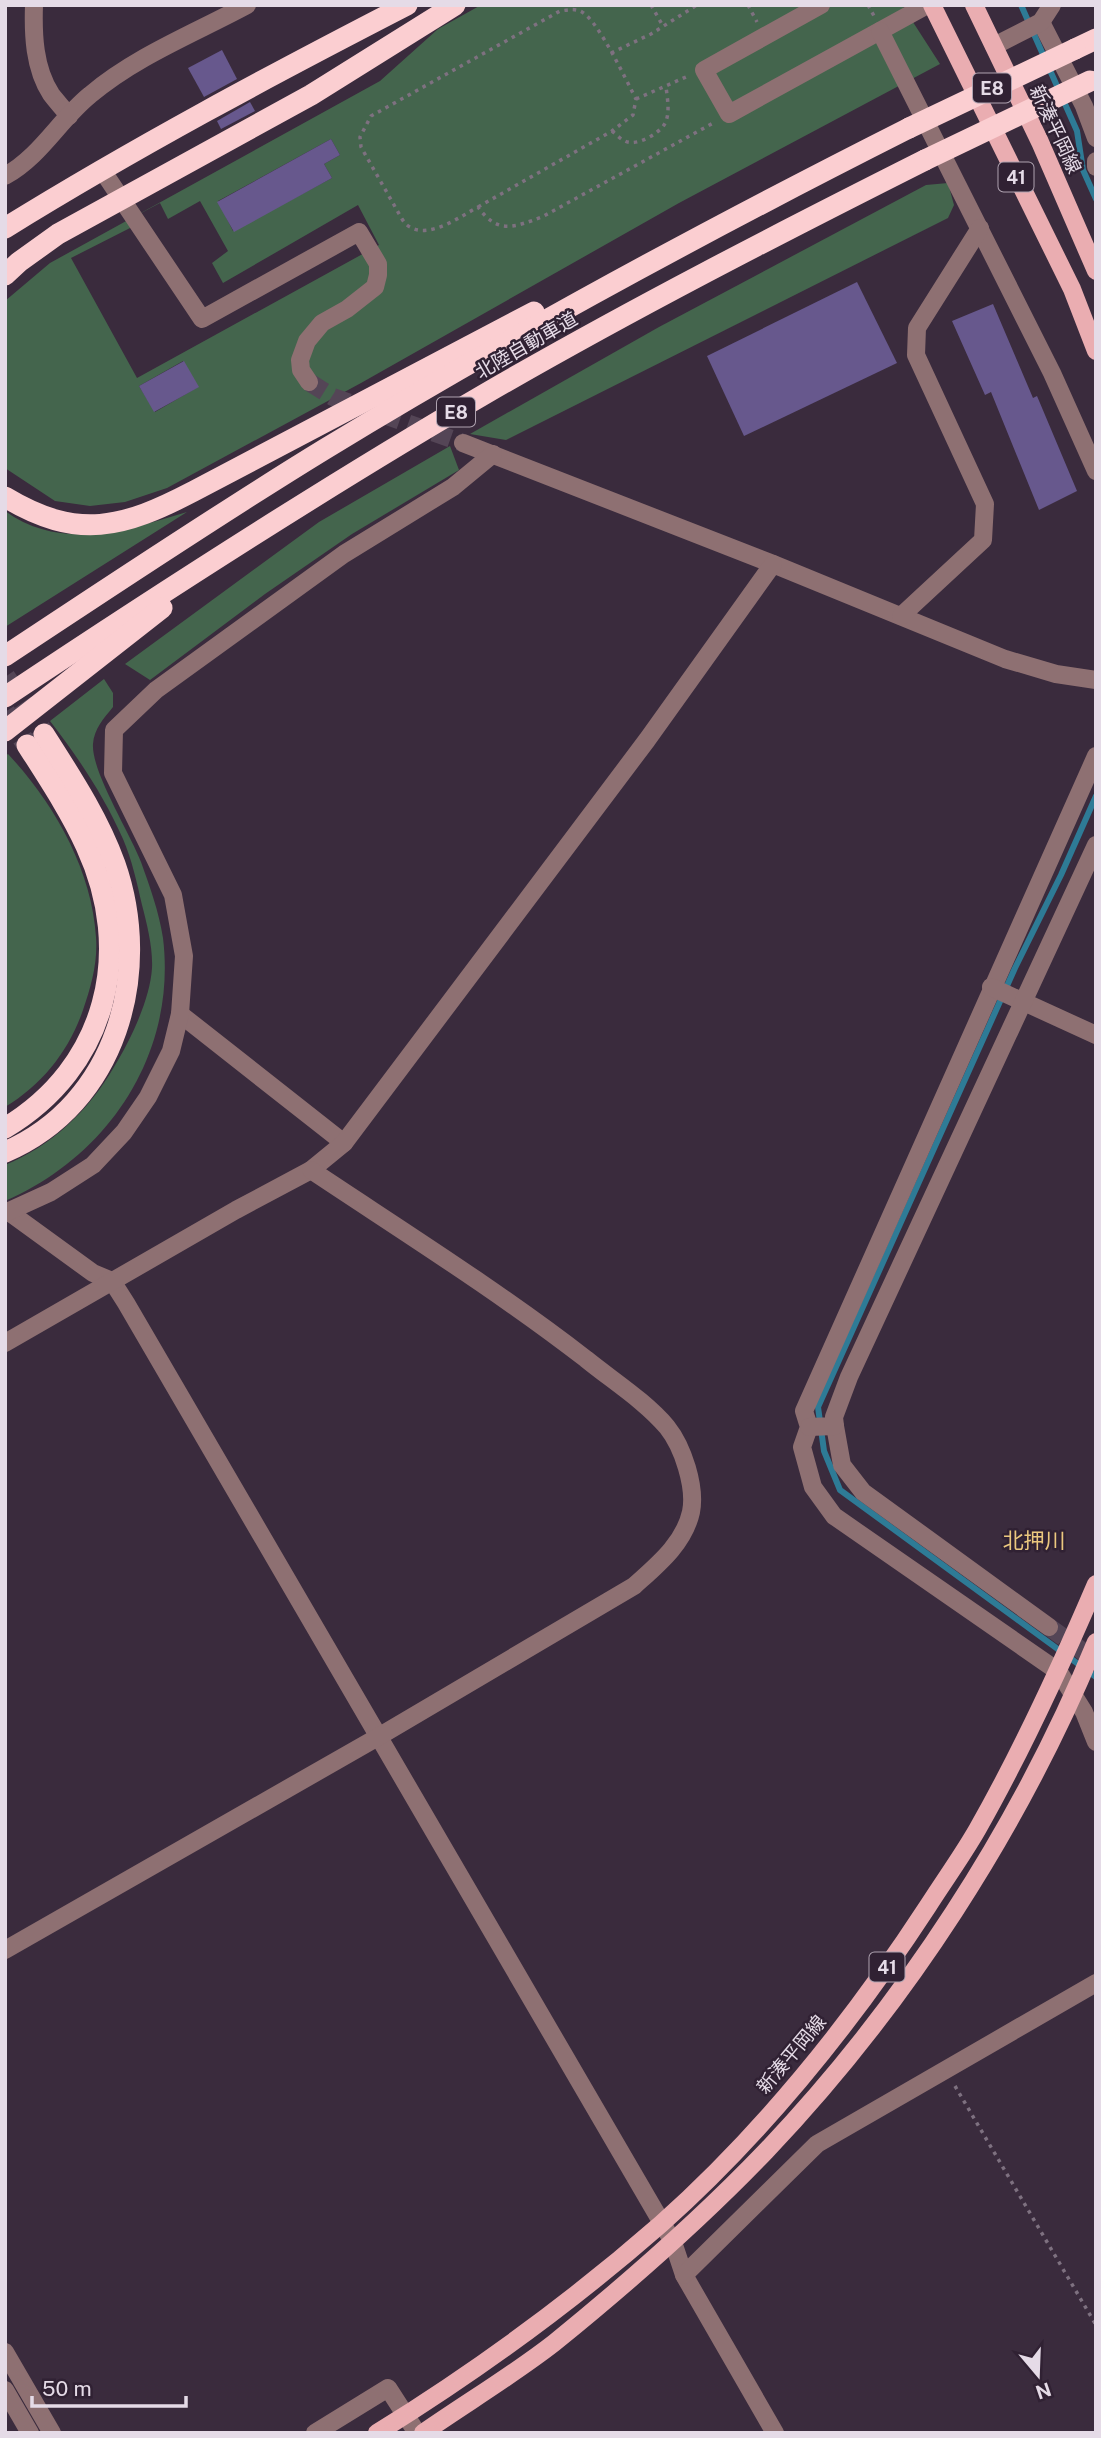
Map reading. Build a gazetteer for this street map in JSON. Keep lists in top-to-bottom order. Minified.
{"streets":{"highway":["E8","北陸自動車道"],"main road":["新湊平岡線","41"]},"districts":["北押川"],"scale_bar":"50 m","north":"bottom"}
